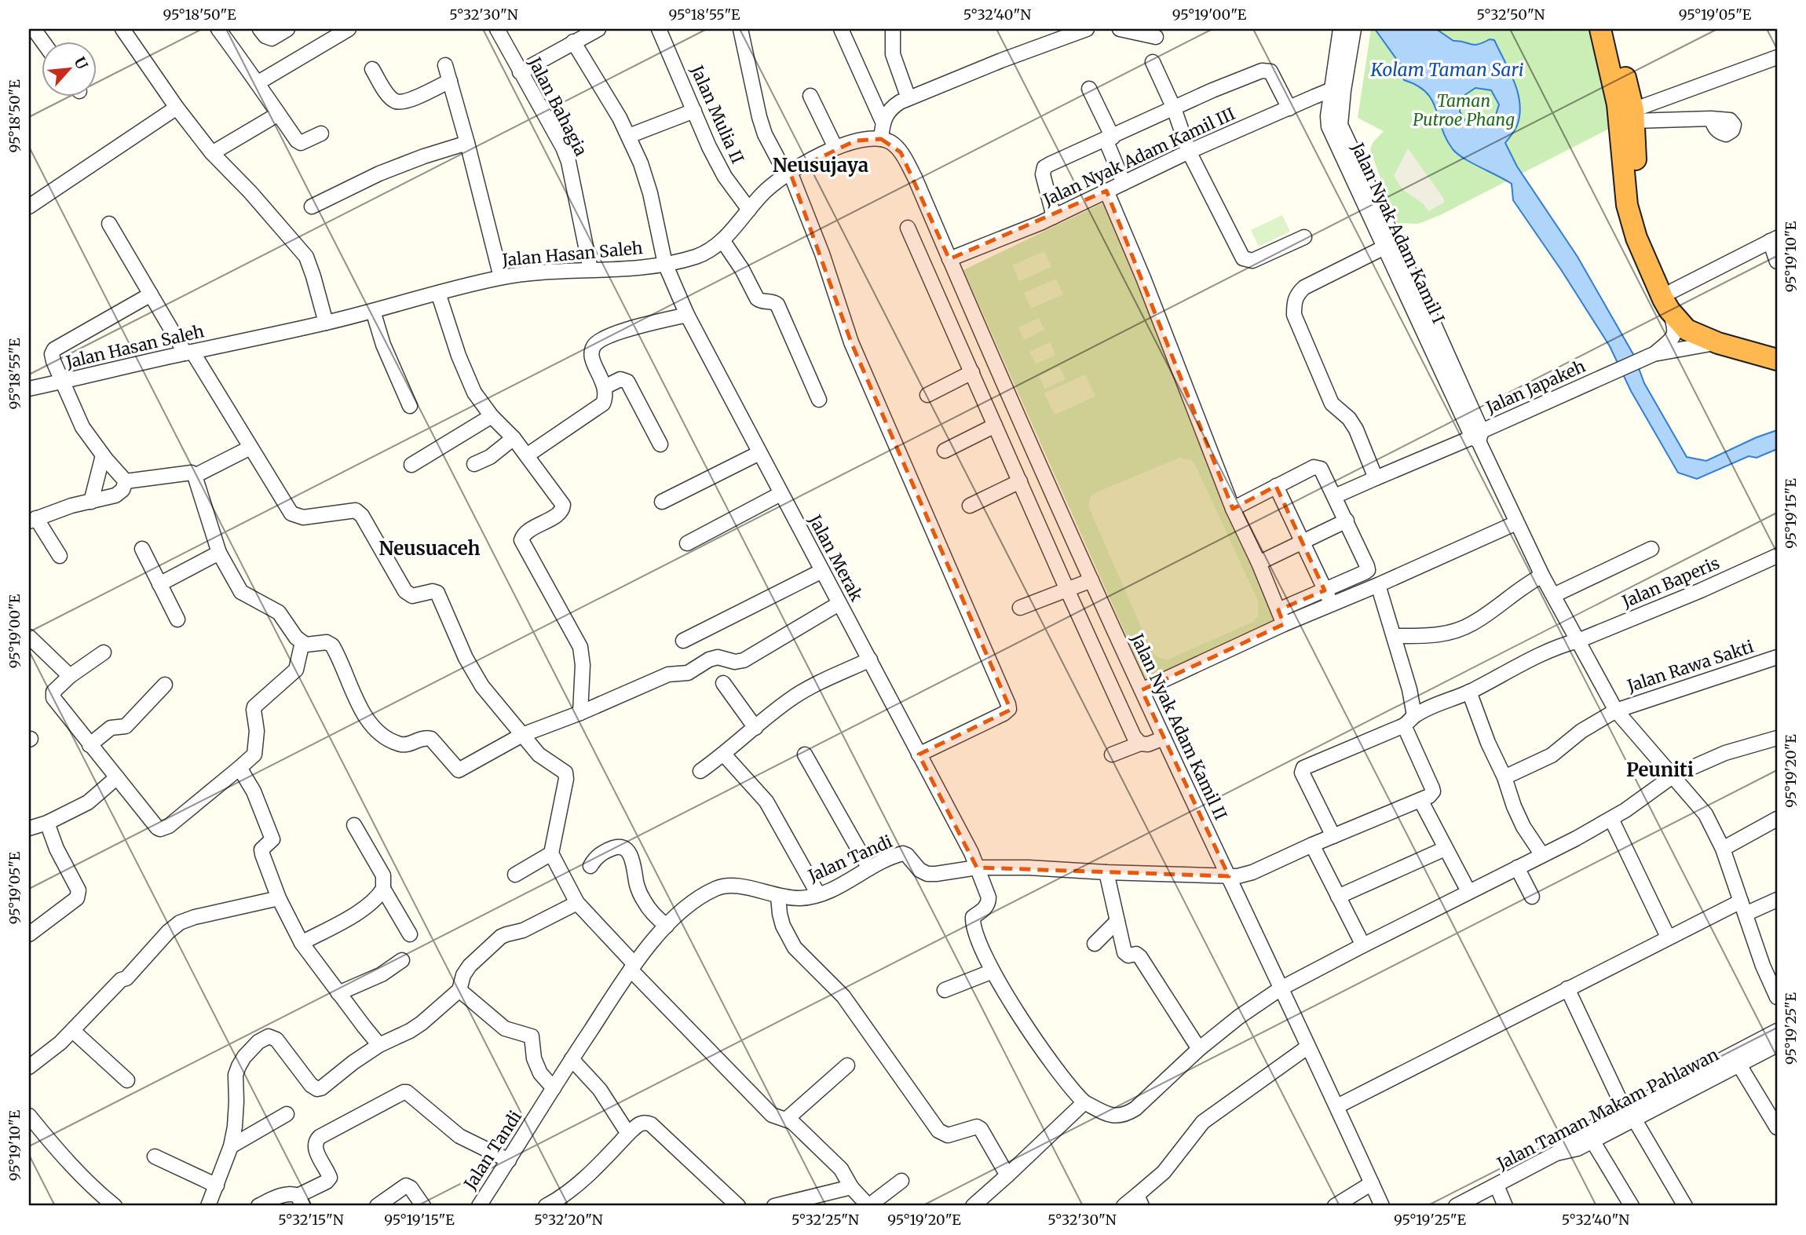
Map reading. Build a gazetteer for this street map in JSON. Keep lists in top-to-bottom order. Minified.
{"streets":{"street":["Jalan Bahagia","Jalan Mulia II","Jalan Nyak Adam Kamil III","Jalan Nyak Adam Kamil I","Jalan Hasan Saleh","Jalan Japakeh","Jalan Merak","Jalan Baperis","Jalan Rawa Sakti","Jalan Nyak Adam Kamil II","Jalan Tandi","Jalan Taman Makam Pahlawan"]},"crossings":[["Jalan Bahagia","Jalan Hasan Saleh"],["Jalan Mulia II","Jalan Hasan Saleh"],["Jalan Nyak Adam Kamil III","Jalan Nyak Adam Kamil I"],["Jalan Nyak Adam Kamil III","Jalan Nyak Adam Kamil II"],["Jalan Nyak Adam Kamil I","Jalan Japakeh"],["Jalan Nyak Adam Kamil I","Jalan Baperis"],["Jalan Nyak Adam Kamil I","Jalan Rawa Sakti"],["Jalan Hasan Saleh","Jalan Merak"],["Jalan Merak","Jalan Tandi"],["Jalan Nyak Adam Kamil II","Jalan Tandi"]],"districts":["Neusujaya","Neusuaceh","Peuniti"],"water":["Kolam Taman Sari"],"parks":["Taman Putroe Phang"],"north":"top right","coordinates":["95°18'50\"E","5°32'30\"N","95°18'55\"E","5°32'40\"N","95°19'00\"E","5°32'50\"N","95°19'05\"E","95°19'10\"E","95°19'15\"E","95°19'20\"E","95°19'25\"E","5°32'15\"N","5°32'20\"N","5°32'25\"N"]}
